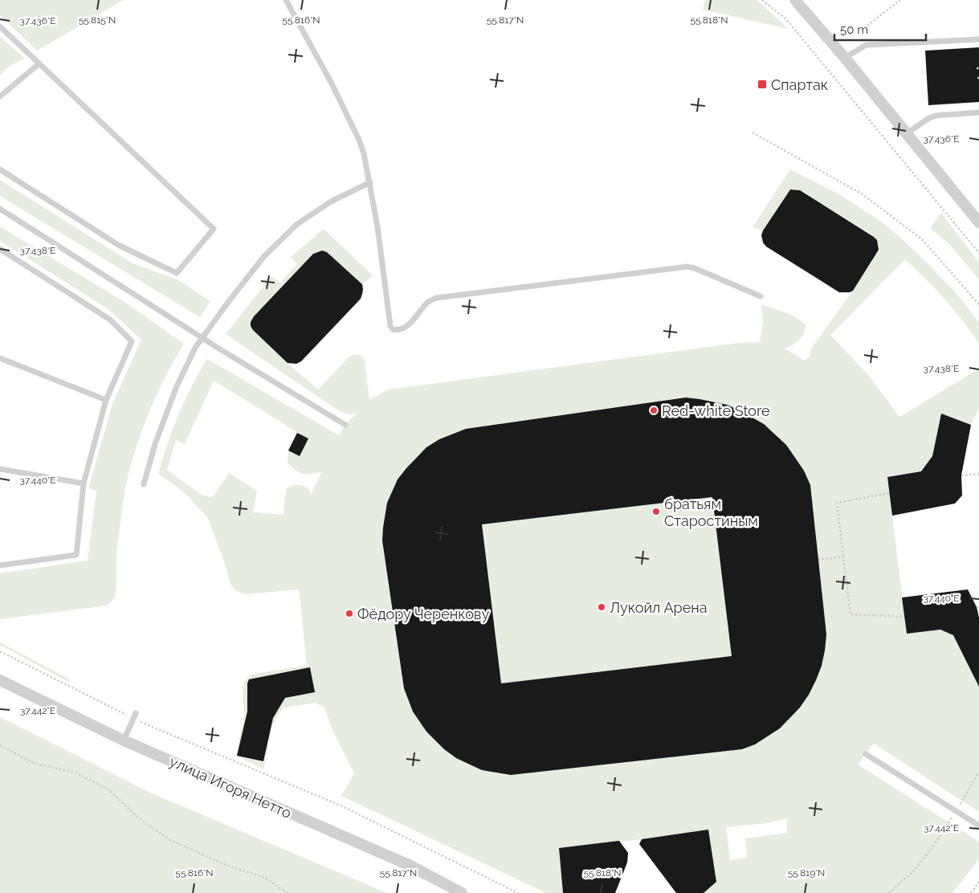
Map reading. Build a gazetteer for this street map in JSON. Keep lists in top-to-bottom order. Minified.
{"streets":{"street":["улица Игоря Нетто"]},"places":{"transit":["Спартак"],"other":["Red-white Store","братьям Старостиным","Лукойл Арена","Фёдору Черенкову"]},"scale_bar":"50 m","coordinates":["55.815°N","55.816°N","55.817°N","55.818°N","37.436°E","37.438°E","37.440°E","37.442°E","55.819°N"]}
